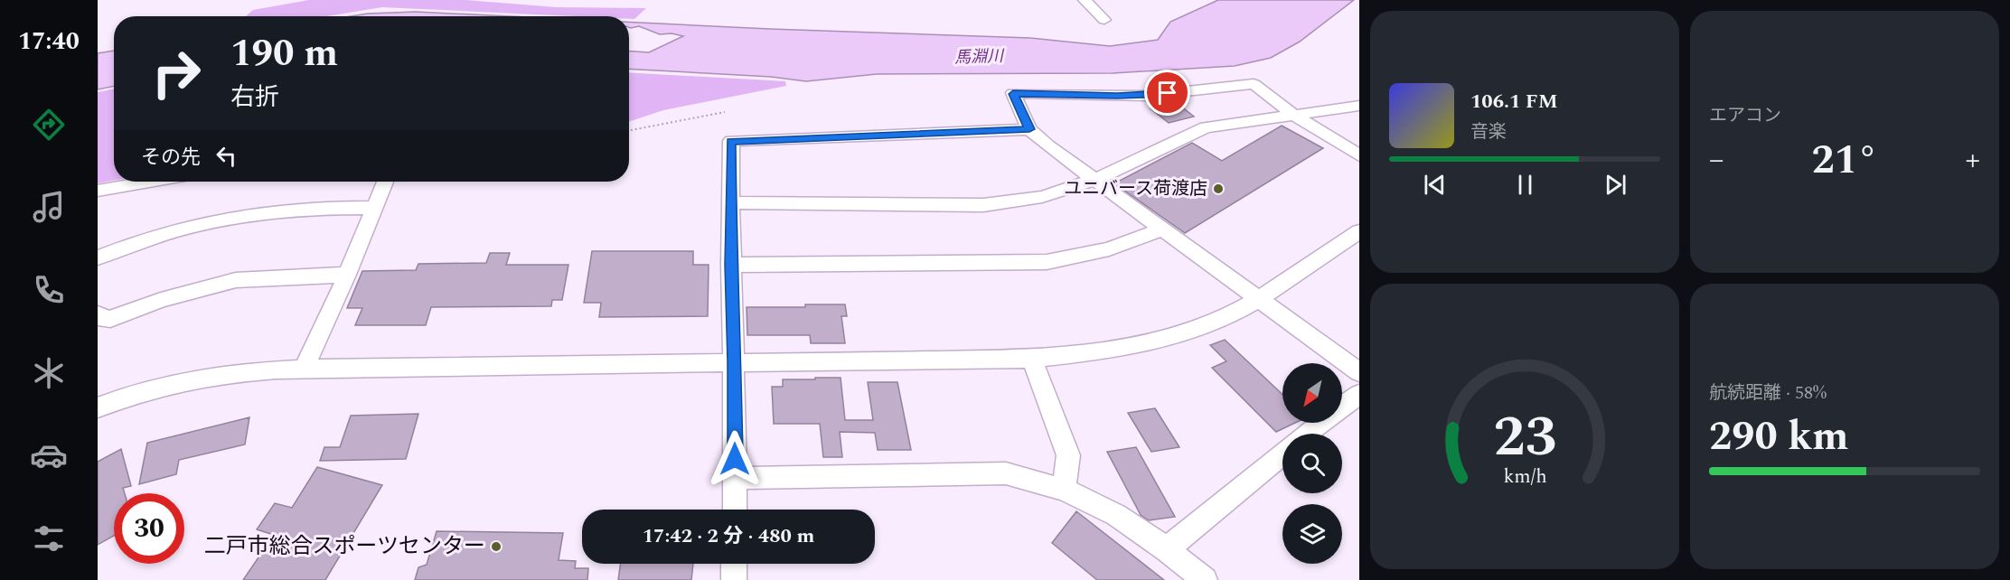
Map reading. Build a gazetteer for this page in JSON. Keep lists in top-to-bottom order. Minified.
{"water":["馬淵川"],"places":["ユニバース荷渡店","二戸市総合スポーツセンター"],"north":"bottom left","page":{"tabs":"17:40","tile":["エアコン",["航続距離 · 58%","290 km"]],"turn":["190 m","右折"],"song":["106.1 FM","音楽"],"then":"その先","heat":["−","21°","+"],"limit":"30","trip":"17:42 · 2 分 · 480 m","gauge":["23","km/h"]}}
